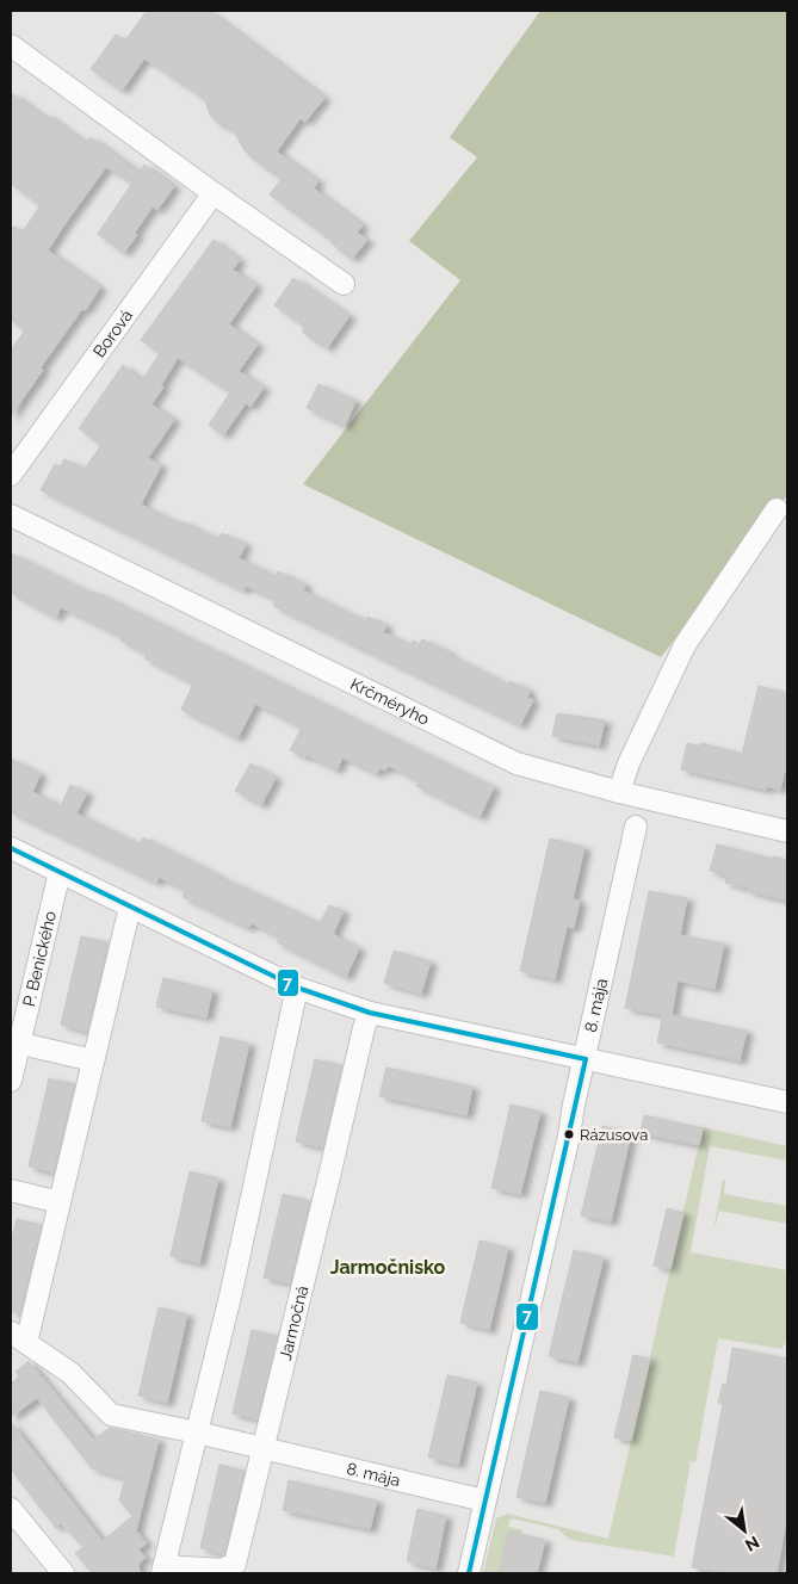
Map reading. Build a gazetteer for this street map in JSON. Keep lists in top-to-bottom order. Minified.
{"streets":{"street":["Borová","Krčméryho","P. Benického","8. mája","Jarmočná"]},"crossings":[["8. mája","Jarmočná"]],"districts":["Jarmočnisko"],"places":["Rázusova"],"lines":["transit line 7"],"north":"bottom right"}
